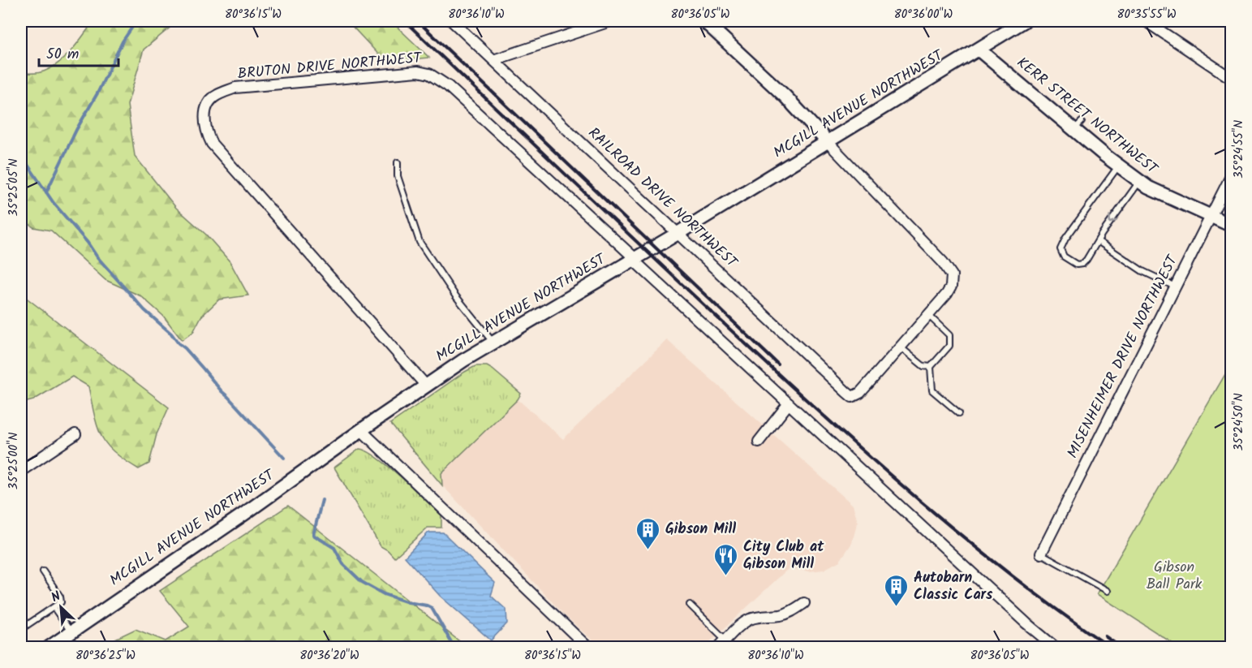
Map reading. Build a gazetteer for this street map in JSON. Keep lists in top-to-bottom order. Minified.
{"streets":{"street":["BRUTON DRIVE NORTHWEST","MCGILL AVENUE NORTHWEST","KERR STREET NORTHWEST","RAILROAD DRIVE NORTHWEST","MISENHEIMER DRIVE NORTHWEST"]},"crossings":[["BRUTON DRIVE NORTHWEST","MCGILL AVENUE NORTHWEST"],["MCGILL AVENUE NORTHWEST","KERR STREET NORTHWEST"],["MCGILL AVENUE NORTHWEST","RAILROAD DRIVE NORTHWEST"],["KERR STREET NORTHWEST","MISENHEIMER DRIVE NORTHWEST"]],"parks":["Gibson Ball Park"],"places":{"building":["Gibson Mill","Autobarn Classic Cars"],"restaurant":["City Club at Gibson Mill"]},"scale_bar":"50 m","north":"top left","coordinates":["80°36'15\"W","80°36'10\"W","80°36'05\"W","80°36'00\"W","80°35'55\"W","35°24'55\"N","35°25'05\"N","35°24'50\"N","35°25'00\"N","80°36'25\"W","80°36'20\"W"]}
